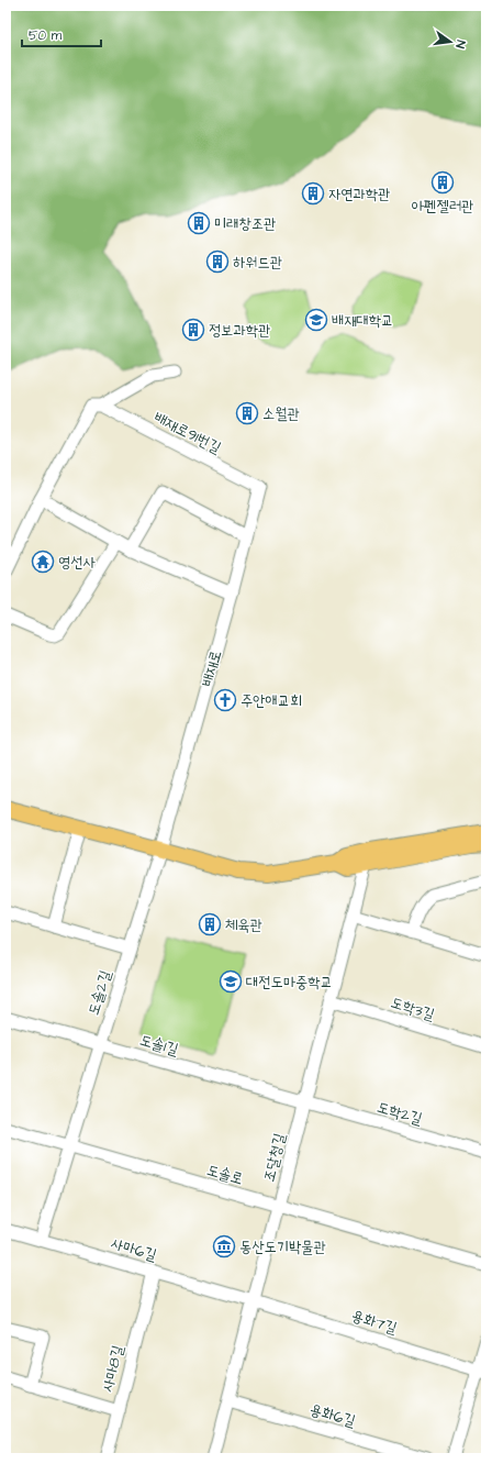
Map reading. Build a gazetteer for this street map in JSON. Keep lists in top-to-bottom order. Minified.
{"streets":{"street":["배재로91번길","배재로","도솔2길","도학3길","도솔1길","도학2길","조달청길","도솔로","사마6길","용화7길","사마8길","용화6길"]},"crossings":[["배재로91번길","배재로"],["배재로","도솔2길"],["도솔2길","도솔1길"],["도솔2길","도솔로"],["도솔2길","사마6길"],["도학3길","조달청길"],["도솔1길","도학2길"],["도솔1길","조달청길"],["도학2길","조달청길"],["조달청길","도솔로"],["조달청길","사마6길"],["조달청길","용화7길"],["조달청길","용화6길"],["사마6길","용화7길"],["사마6길","사마8길"]],"places":{"building":["아펜젤러관","자연과학관","미래창조관","하워드관","정보과학관","소월관","체육관"],"school or university":["배재대학교","대전도마중학교"],"temple":["영선사"],"church":["주안애교회"],"museum":["동산도기박물관"]},"scale_bar":"50 m","north":"right"}
